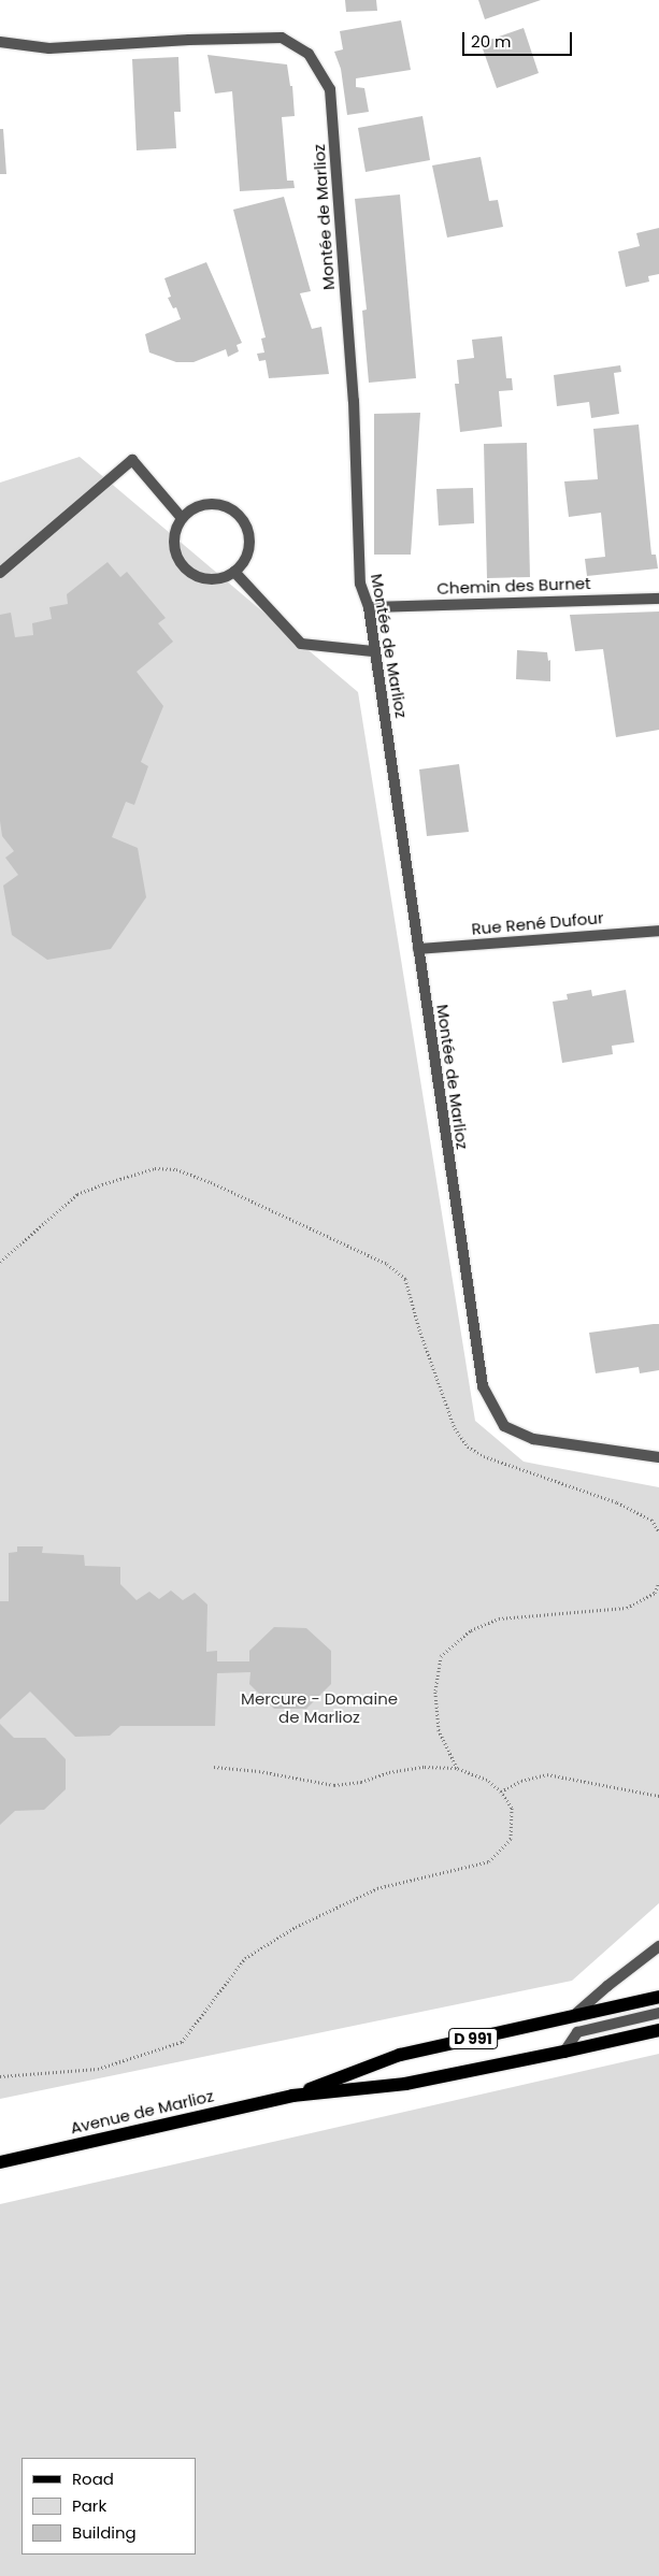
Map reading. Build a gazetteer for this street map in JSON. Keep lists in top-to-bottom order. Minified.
{"streets":{"main road":["D 991","Avenue de Marlioz"],"street":["Montée de Marlioz","Chemin des Burnet","Rue René Dufour"]},"crossings":[["Montée de Marlioz","Chemin des Burnet"],["Montée de Marlioz","Rue René Dufour"]],"parks":["Mercure - Domaine de Marlioz"],"legend":["Road","Park","Building"],"scale_bar":"20 m"}
